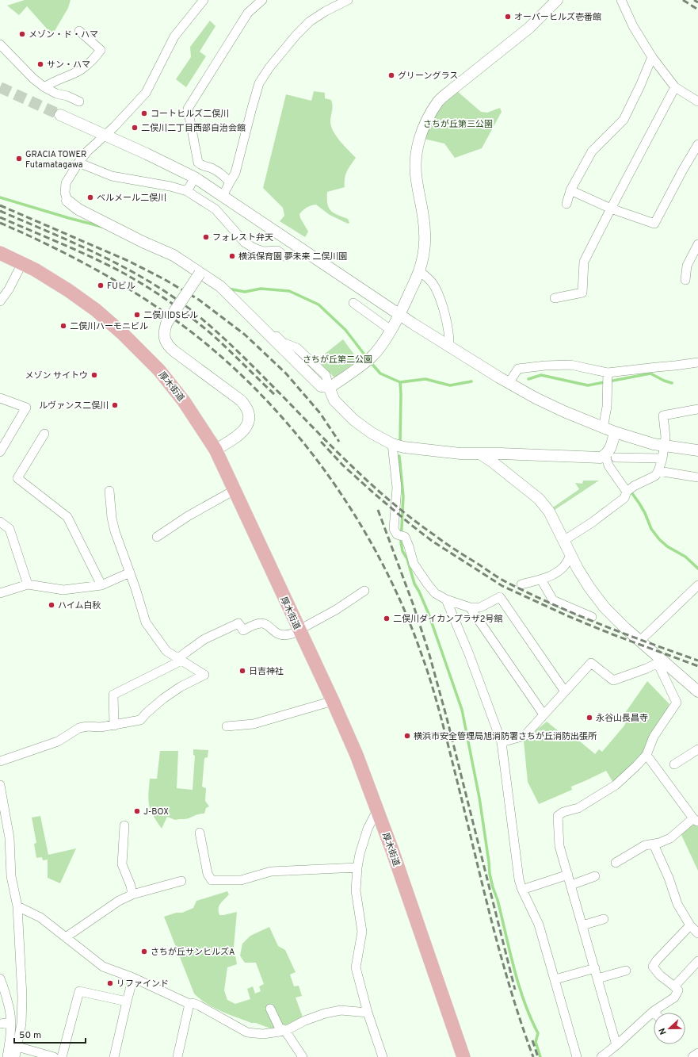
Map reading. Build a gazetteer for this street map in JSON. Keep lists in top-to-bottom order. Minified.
{"streets":{"main road":["厚木街道"]},"parks":["さちが丘第三公園","さちが丘第二公園"],"places":["オーバーヒルズ壱番館","メゾン・ド・ハマ","サン・ハマ","グリーングラス","コートヒルズ二俣川","二俣川二丁目西部自治会館","GRACIA TOWER Futamatagawa","ベルメール二俣川","フォレスト弁天","横浜保育園 夢未来 二俣川園","FUビル","二俣川DSビル","二俣川ハーモニビル","メゾン サイトウ","ルヴァンス二俣川","ハイム白秋","二俣川ダイカンプラザ2号館","日吉神社","永谷山長昌寺","横浜市安全管理局旭消防署さちが丘消防出張所","J-BOX","さちが丘サンヒルズA","リファインド"],"scale_bar":"50 m","north":"left"}
